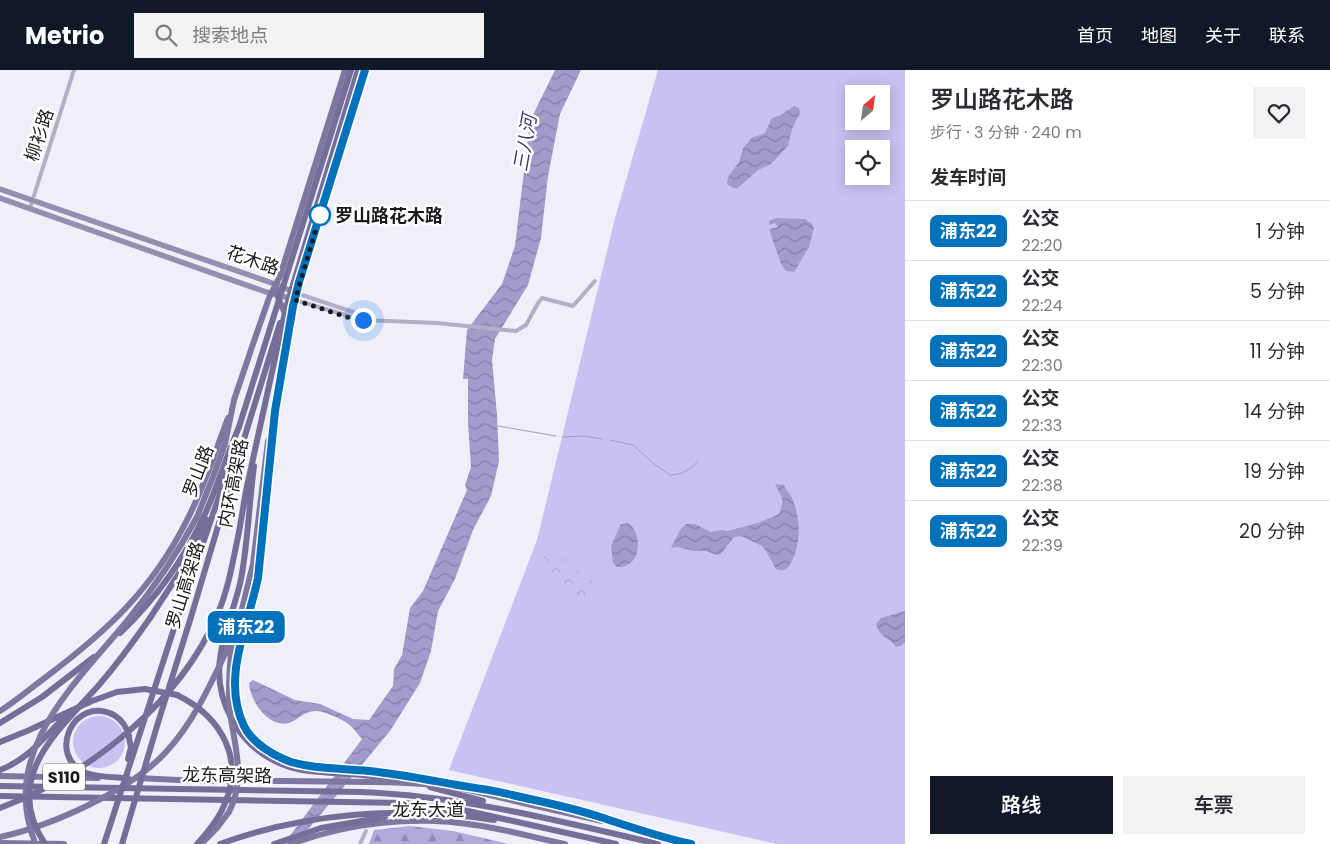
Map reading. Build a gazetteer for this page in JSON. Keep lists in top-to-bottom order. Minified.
{"streets":{"highway":["内环高架路","罗山高架路","龙东高架路"],"main road":["花木路","罗山路","S110","龙东大道"],"street":["柳衫路"]},"crossings":[["柳衫路","花木路"],["花木路","罗山路"],["内环高架路","罗山高架路"],["S110","龙东大道"]],"water":["三八河"],"places":["罗山路花木路"],"lines":["bus line 浦东22"],"north":"top right","page":{"header":"Metrio","search":"搜索地点","nav":["首页","地图","关于","联系"],"on_map":"浦东22","heading":[["罗山路花木路","步行 · 3 分钟 · 240 m"],"发车时间"],"list":[{"mark":"浦东22","name":"公交","note":"22:20","value":"1 分钟"},{"mark":"浦东22","name":"公交","note":"22:24","value":"5 分钟"},{"mark":"浦东22","name":"公交","note":"22:30","value":"11 分钟"},{"mark":"浦东22","name":"公交","note":"22:33","value":"14 分钟"},{"mark":"浦东22","name":"公交","note":"22:38","value":"19 分钟"},{"mark":"浦东22","name":"公交","note":"22:39","value":"20 分钟"}],"buttons":["路线","车票"]}}
